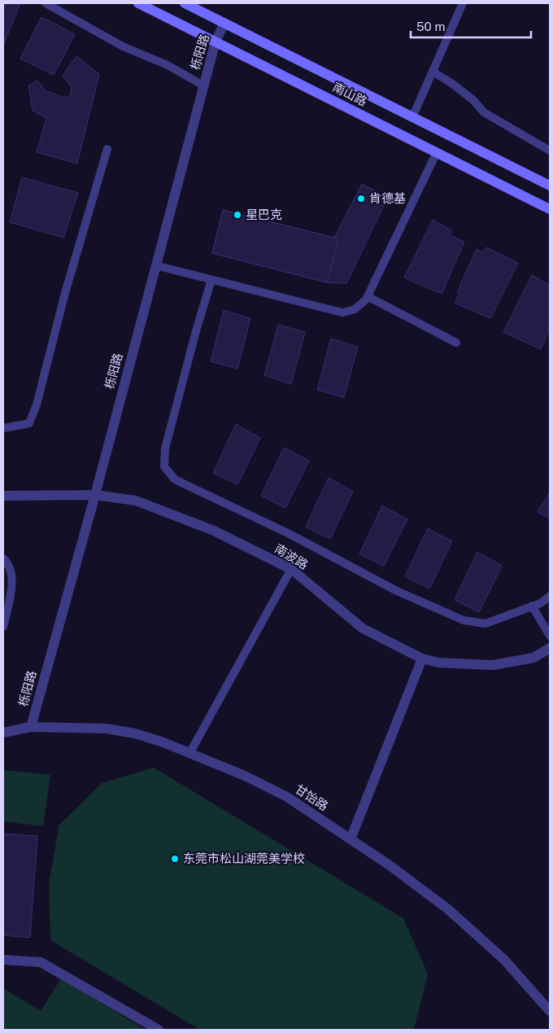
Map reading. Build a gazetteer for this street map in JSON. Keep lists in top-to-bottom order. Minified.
{"streets":{"main road":["南山路"],"street":["栎阳路","南波路","甘饴路"]},"crossings":[["栎阳路","南山路"],["栎阳路","南波路"],["栎阳路","甘饴路"]],"places":["肯德基","星巴克","东莞市松山湖莞美学校"],"scale_bar":"50 m"}
